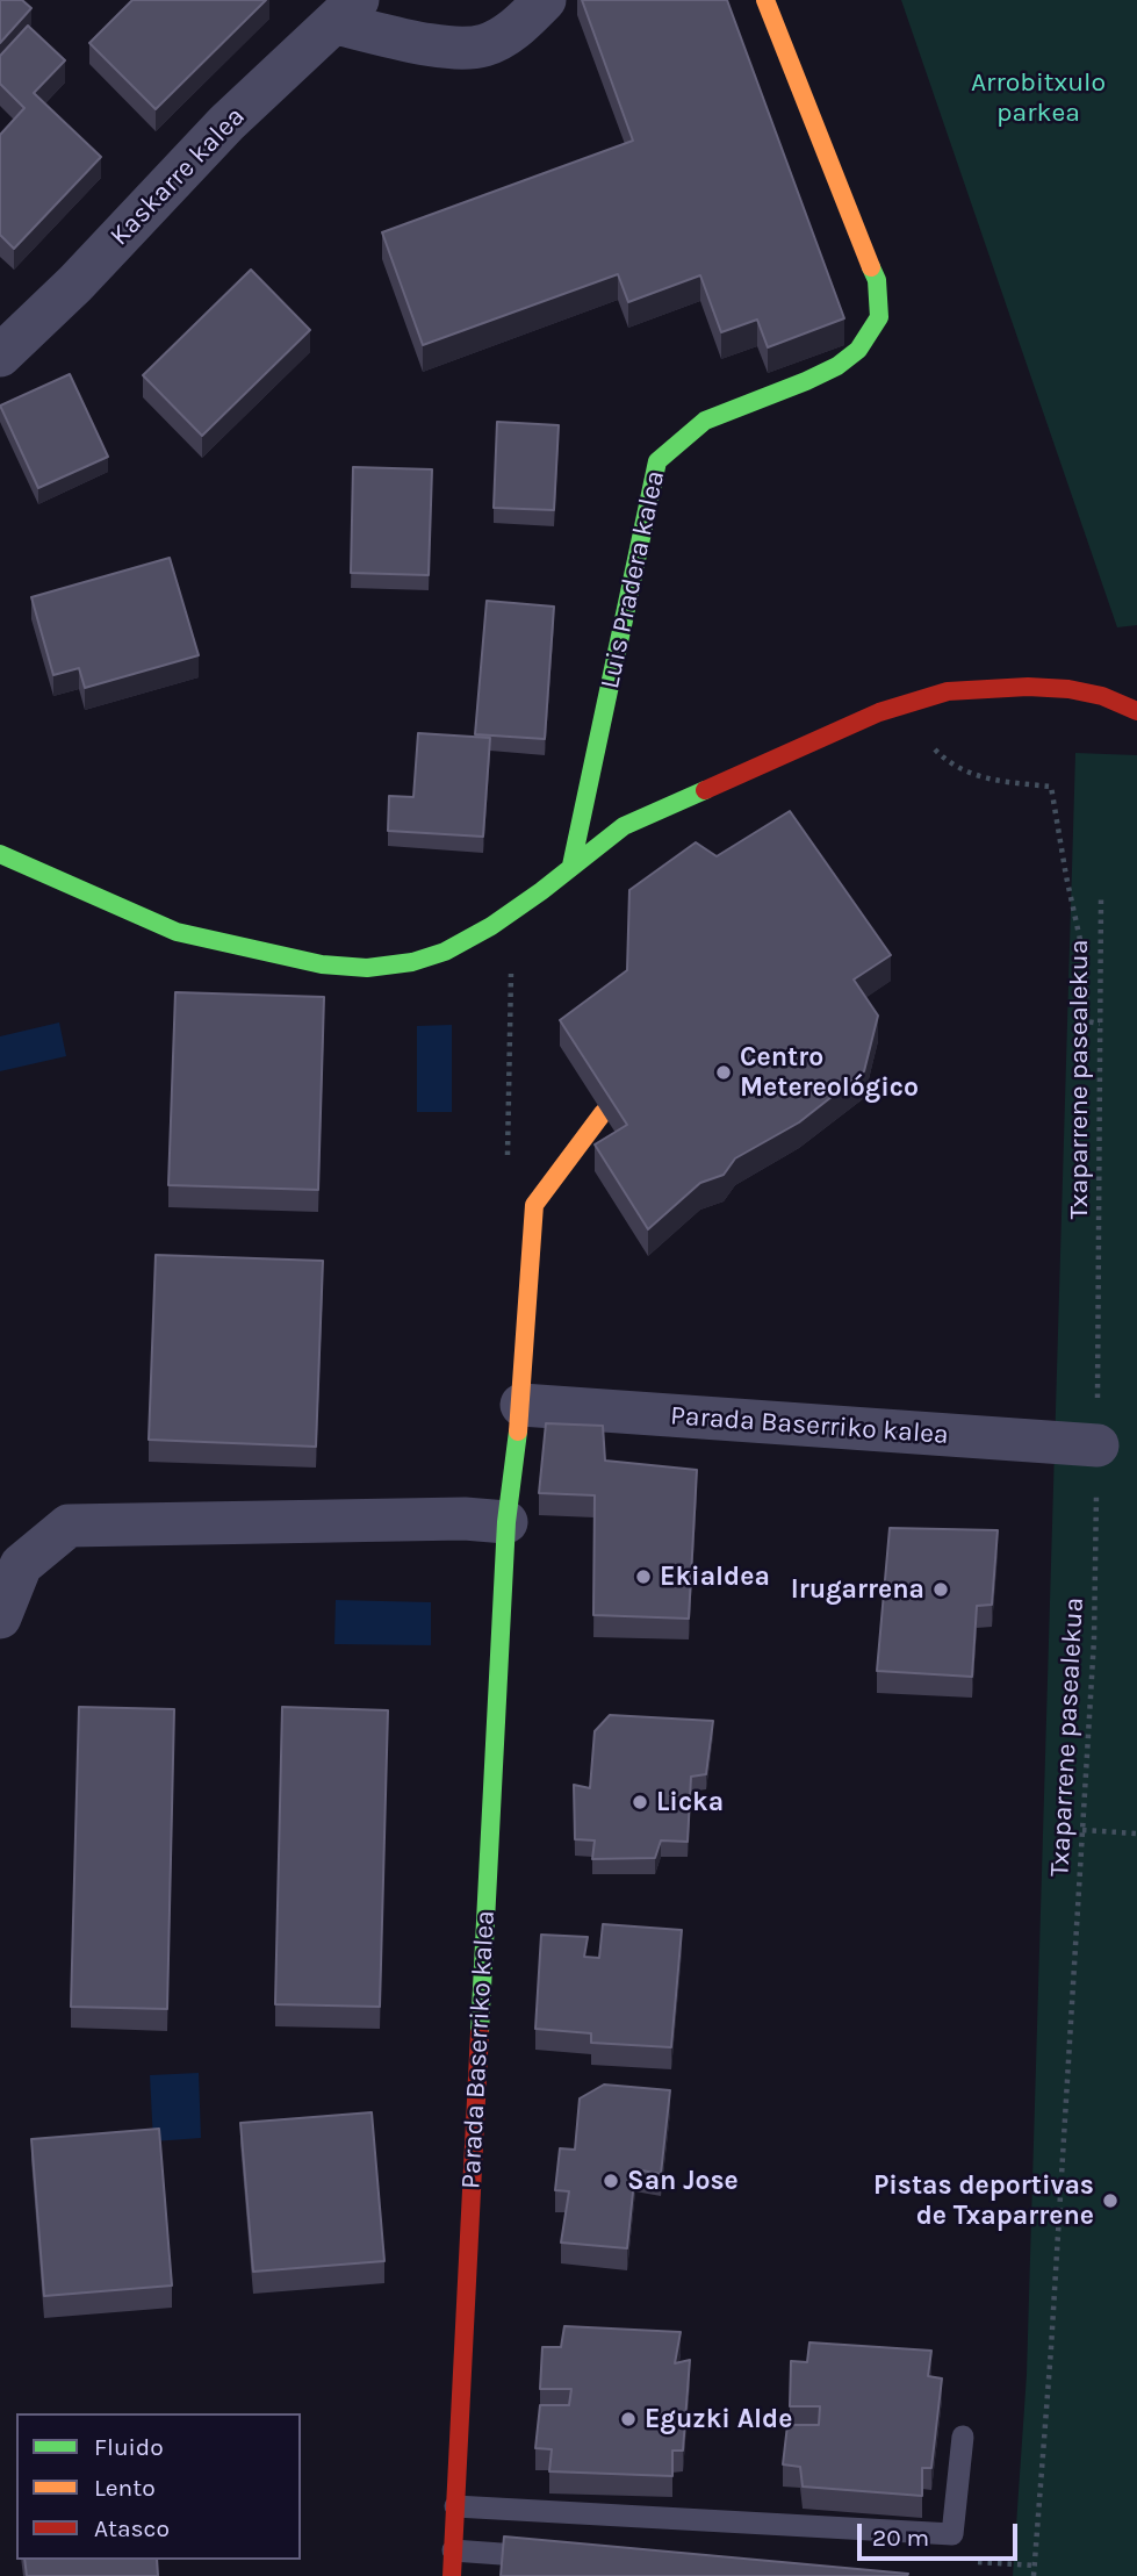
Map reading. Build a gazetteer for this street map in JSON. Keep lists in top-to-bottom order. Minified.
{"streets":{"street":["Kaskarre kalea","Luis Pradera kalea","Parada Baserriko kalea"],"path":["Txaparrene pasealekua"]},"crossings":[["Txaparrene pasealekua","Parada Baserriko kalea"]],"parks":["Arrobitxulo parkea"],"places":["Centro Metereológico","Ekialdea","Irugarrena","Licka","San Jose","Pistas deportivas de Txaparrene","Eguzki Alde"],"legend":["Fluido","Lento","Atasco"],"scale_bar":"20 m"}
